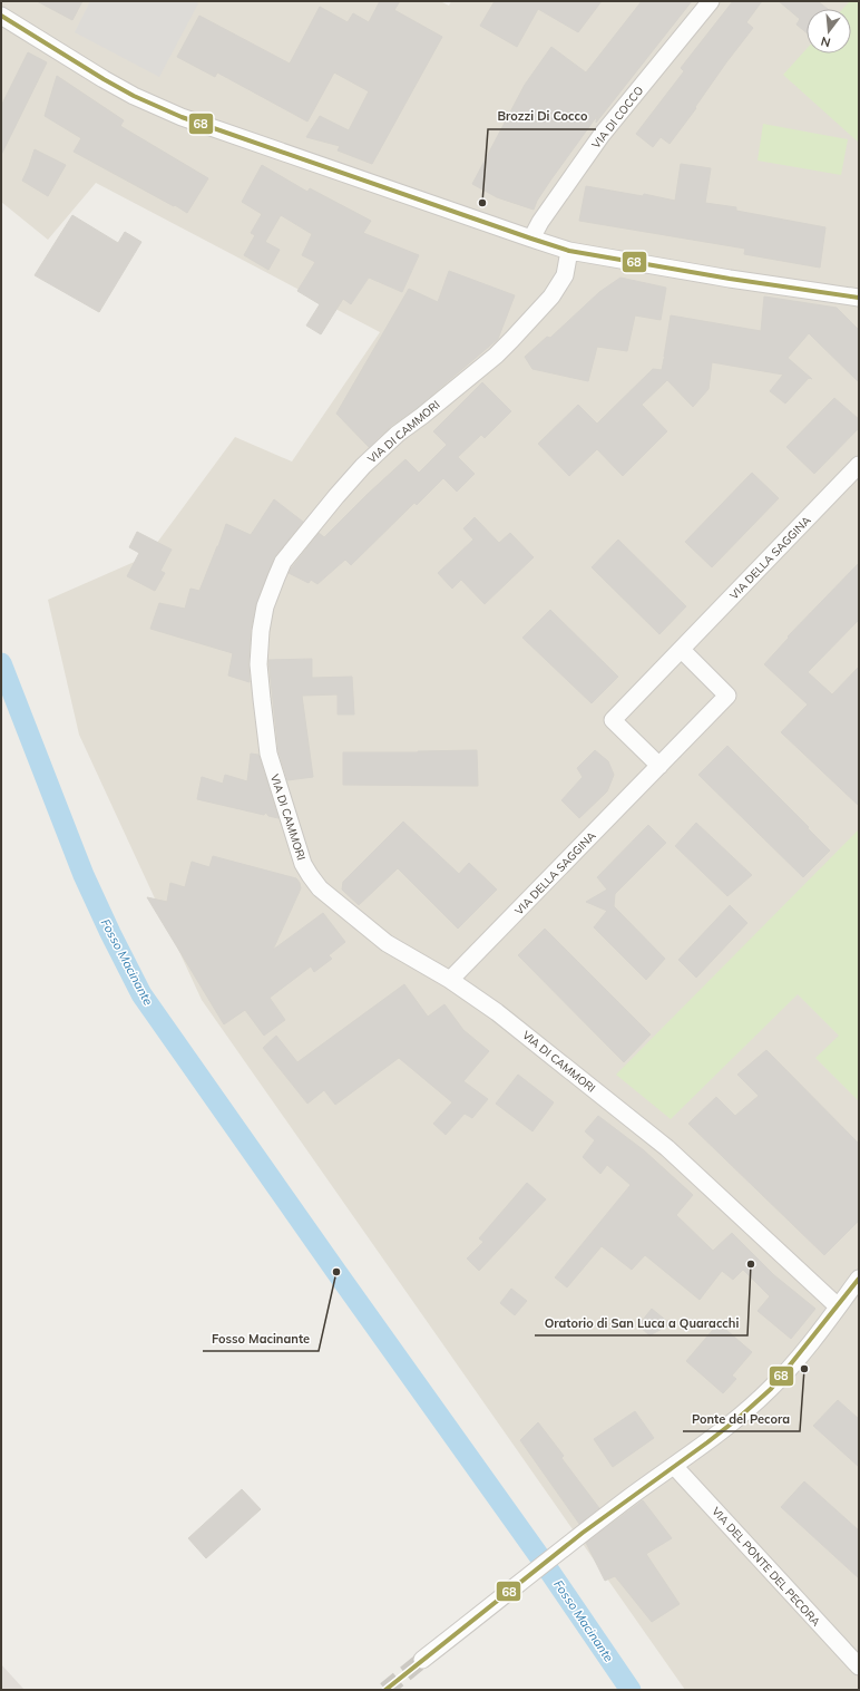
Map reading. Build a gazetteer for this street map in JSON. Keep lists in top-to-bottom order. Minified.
{"streets":{"street":["VIA DI COCCO","VIA DI CAMMORI","VIA DELLA SAGGINA","VIA DEL PONTE DEL PECORA"]},"crossings":[["VIA DI CAMMORI","VIA DELLA SAGGINA"]],"water":["Fosso Macinante"],"places":["Brozzi Di Cocco","Oratorio di San Luca a Quaracchi","Fosso Macinante","Ponte del Pecora"],"lines":["transit line 68"],"north":"bottom"}
